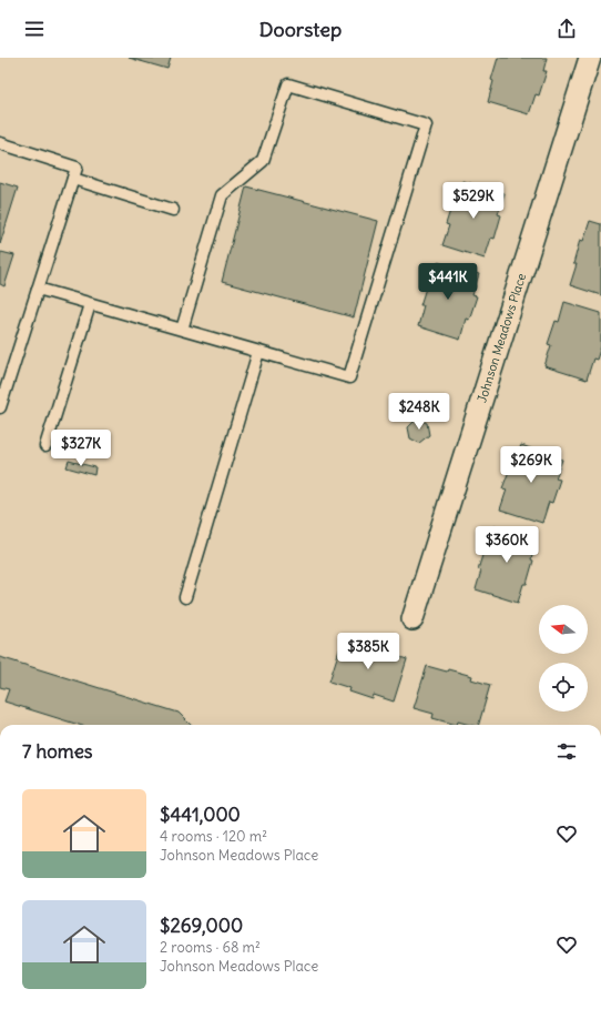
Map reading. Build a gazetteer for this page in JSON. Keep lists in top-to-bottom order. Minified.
{"streets":{"street":["Johnson Meadows Place"]},"north":"left","page":{"header":"Doorstep","price":["$529K","$441K","$248K","$327K","$269K","$360K","$385K"],"heading":"7 homes","list":[{"name":"$441,000","note":"4 rooms · 120 m² · Johnson Meadows Place"},{"name":"$269,000","note":"2 rooms · 68 m² · Johnson Meadows Place"}]}}
